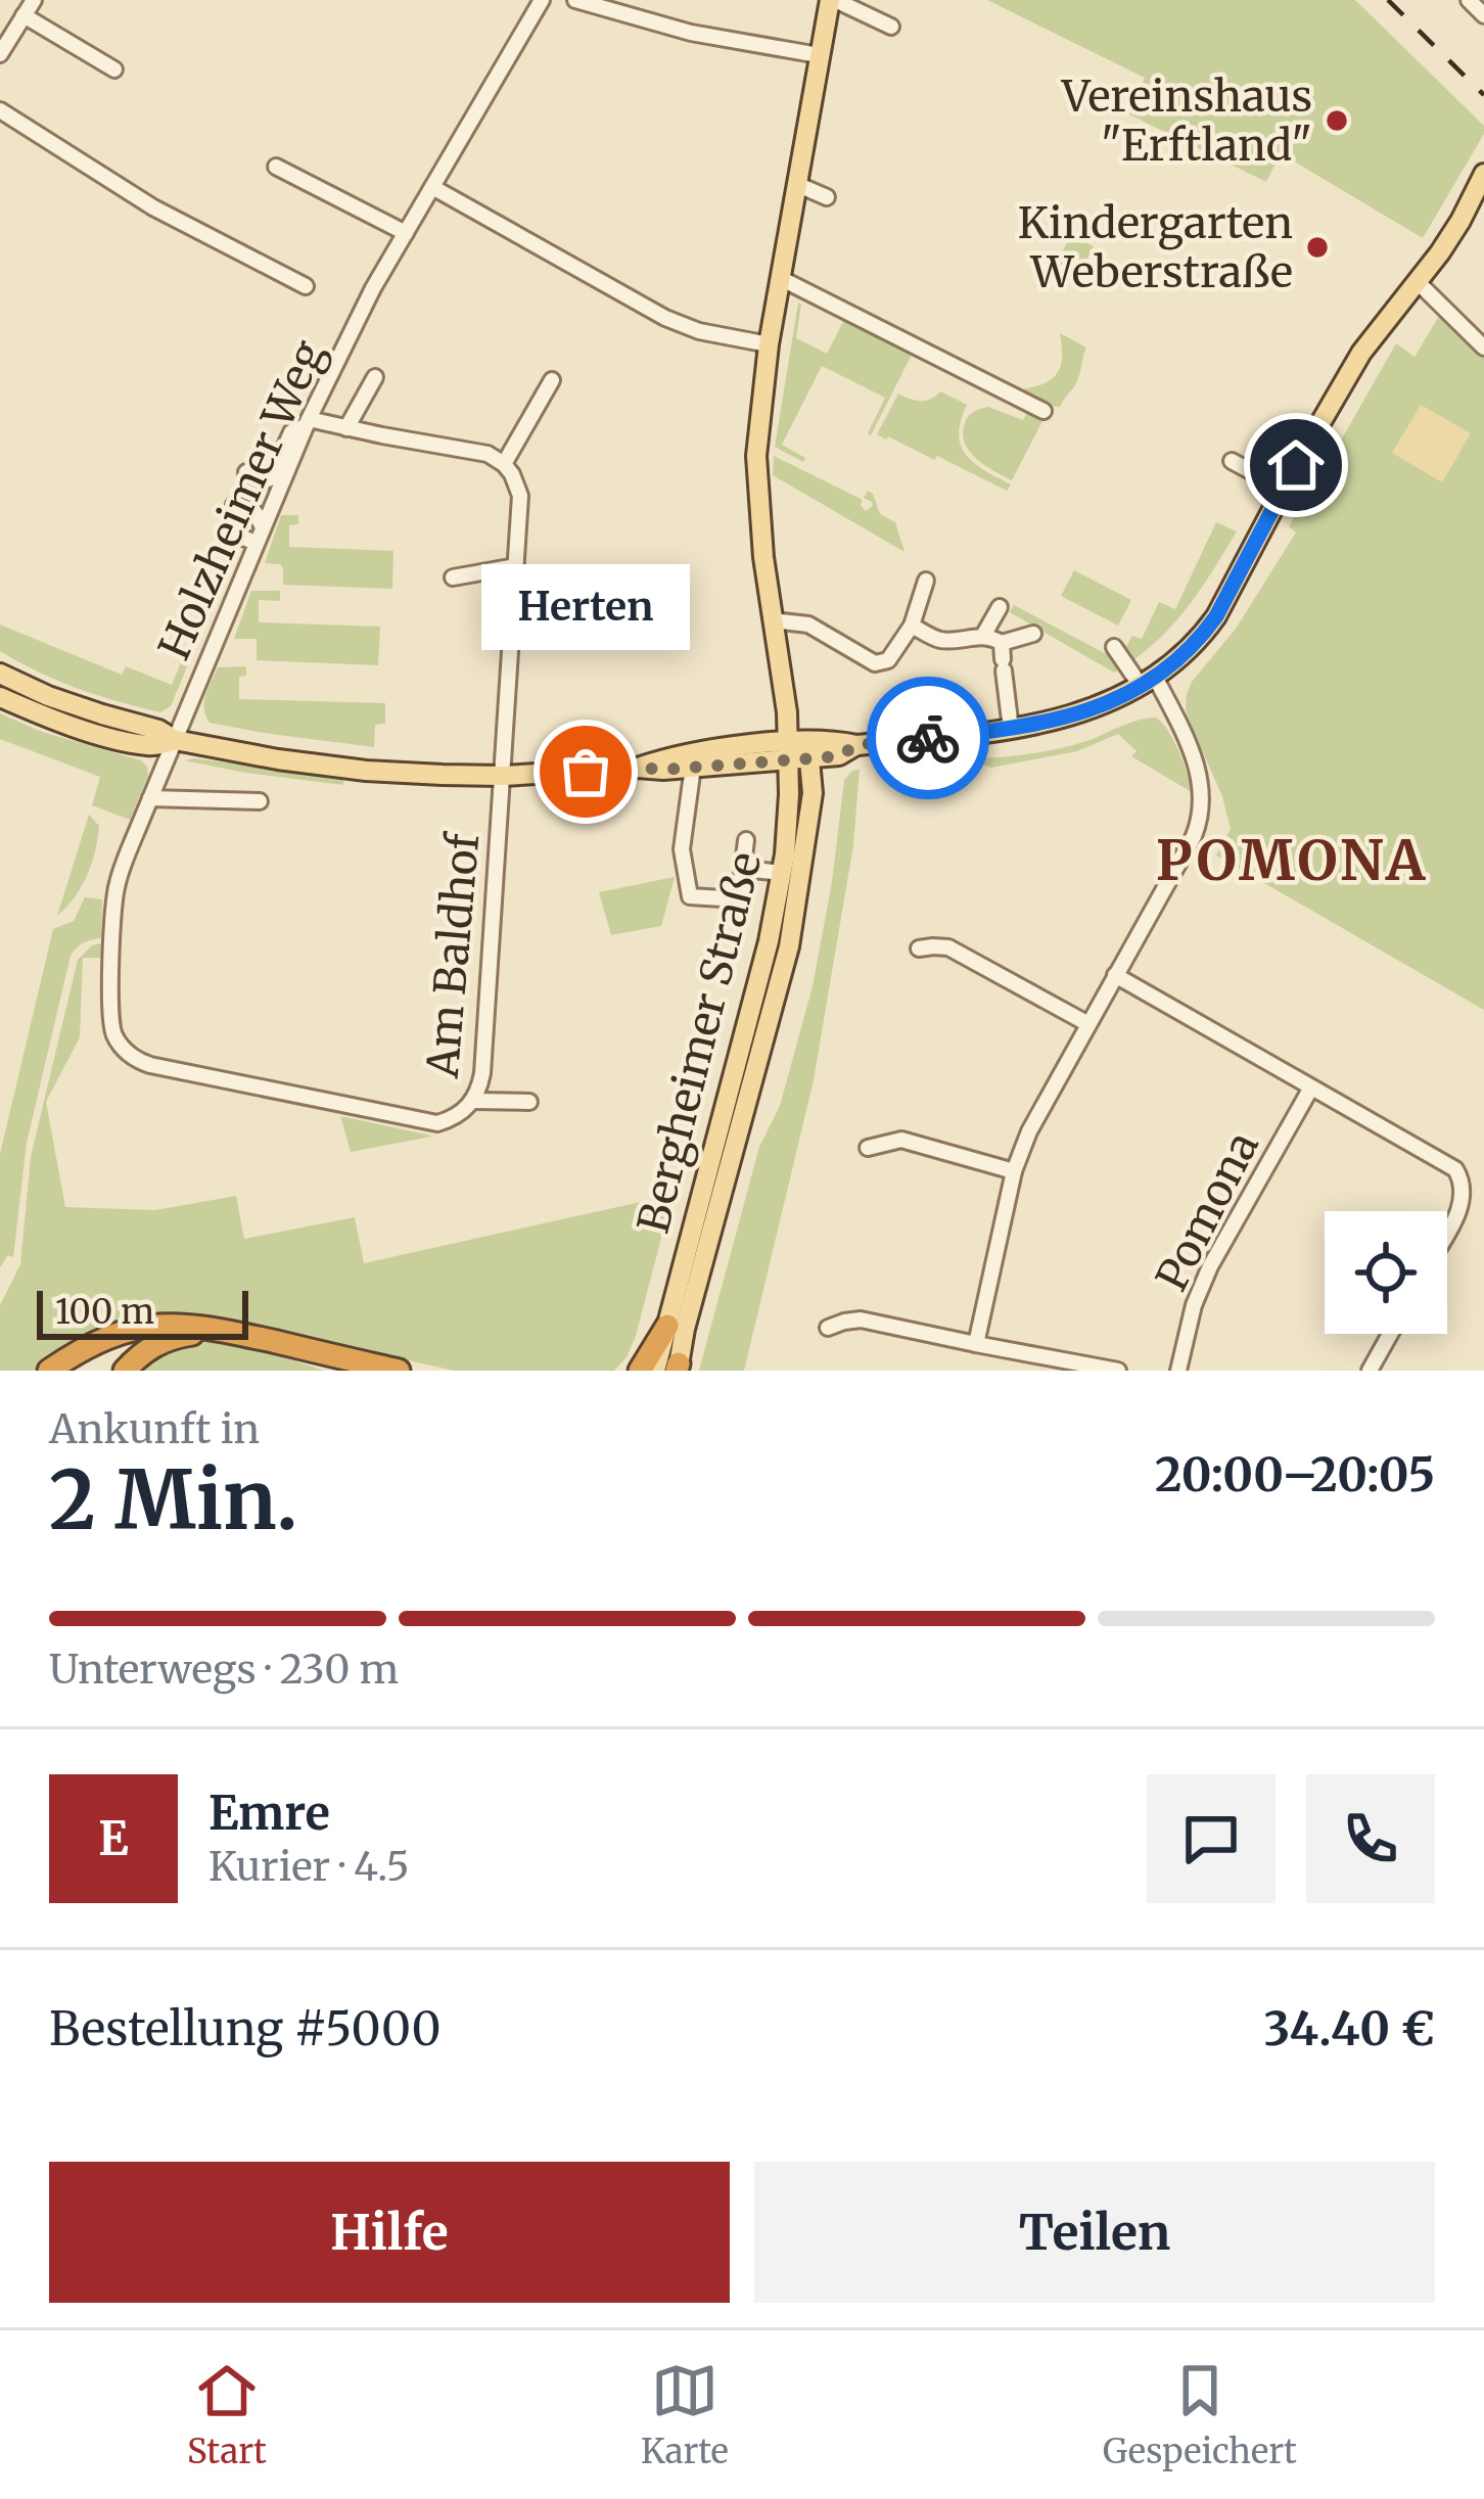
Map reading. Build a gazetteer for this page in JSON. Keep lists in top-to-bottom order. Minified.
{"streets":{"main road":["Bergheimer Straße"],"street":["Holzheimer Weg","Am Baldhof","Pomona"]},"crossings":[["Holzheimer Weg","Am Baldhof"]],"districts":["POMONA"],"places":["Vereinshaus \"Erftland\"","Kindergarten Weberstraße","Herten"],"scale_bar":"100 m","page":{"bubble":"Herten","scale":"100 m","heading":["2 Min.","Ankunft in","20:00–20:05"],"panel":["Emre","Kurier · 4.5","Bestellung #5000","34.40 €"],"bar":"Unterwegs · 230 m","round":"E","buttons":["Hilfe","Teilen"],"tabs":["Start","Karte","Gespeichert"]}}
